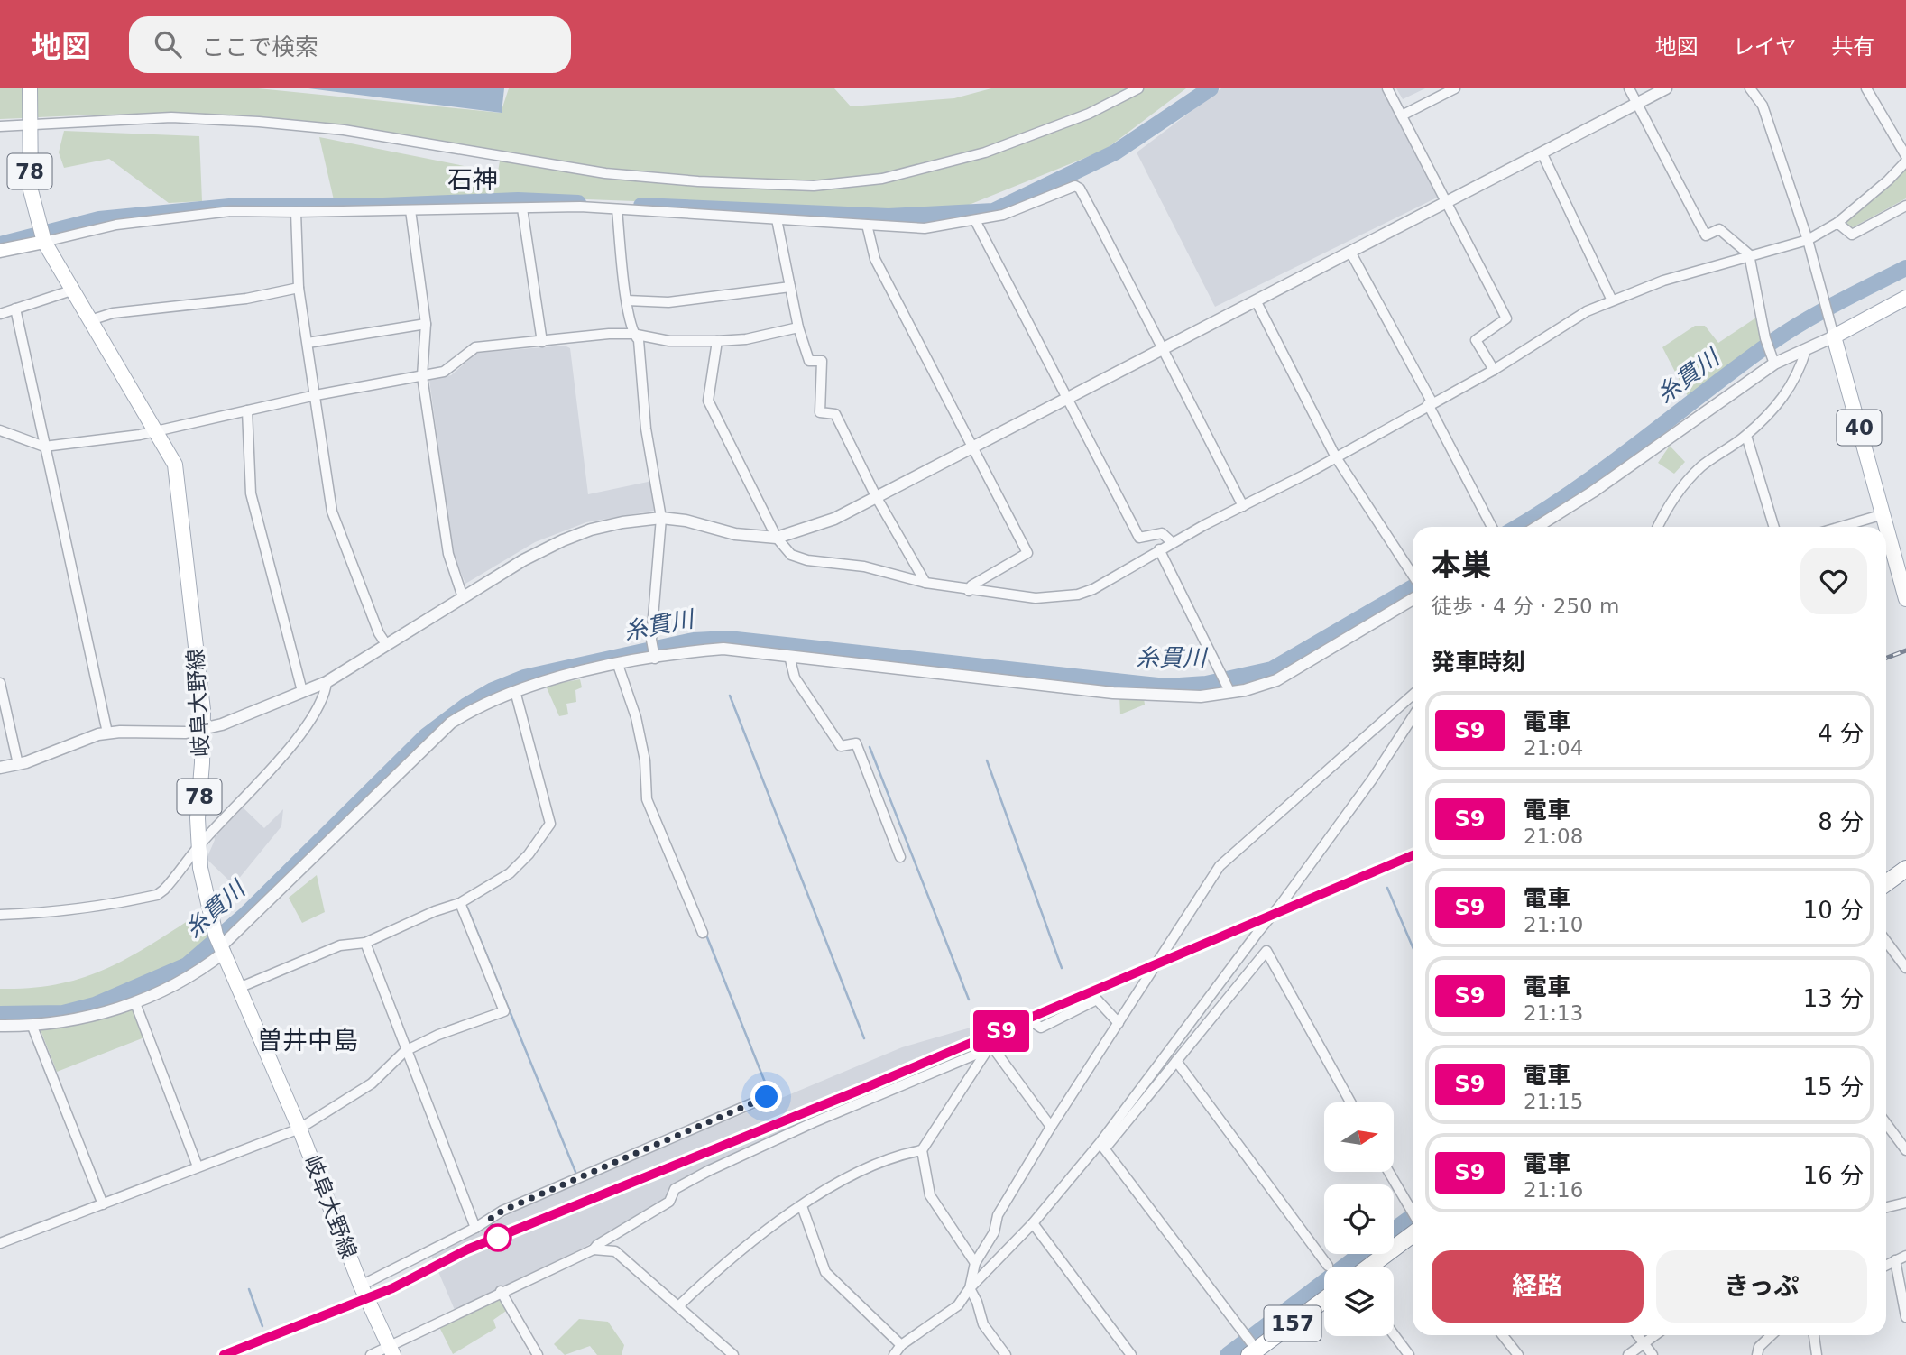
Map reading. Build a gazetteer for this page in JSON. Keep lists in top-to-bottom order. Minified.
{"streets":{"highway":["157"],"main road":["78","40","岐阜大野線"]},"districts":["石神","曽井中島"],"water":["糸貫川"],"north":"right","page":{"header":"地図","search":"ここで検索","nav":["地図","レイヤ","共有"],"on_map":"S9","heading":[["本巣","徒歩 · 4 分 · 250 m"],"発車時刻"],"list":[{"mark":"S9","name":"電車","note":"21:04","value":"4 分"},{"mark":"S9","name":"電車","note":"21:08","value":"8 分"},{"mark":"S9","name":"電車","note":"21:10","value":"10 分"},{"mark":"S9","name":"電車","note":"21:13","value":"13 分"},{"mark":"S9","name":"電車","note":"21:15","value":"15 分"},{"mark":"S9","name":"電車","note":"21:16","value":"16 分"}],"buttons":["経路","きっぷ"]}}
